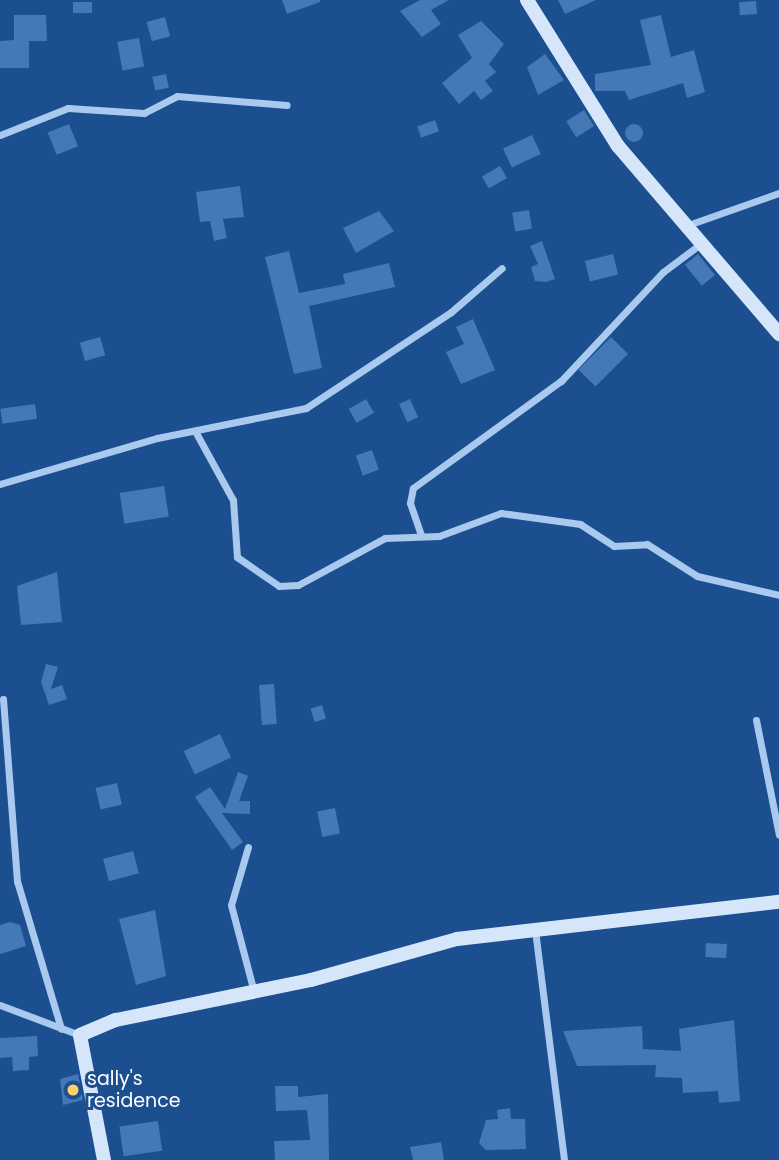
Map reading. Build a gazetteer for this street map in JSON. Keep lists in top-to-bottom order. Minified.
{"places":["sally's residence"]}
